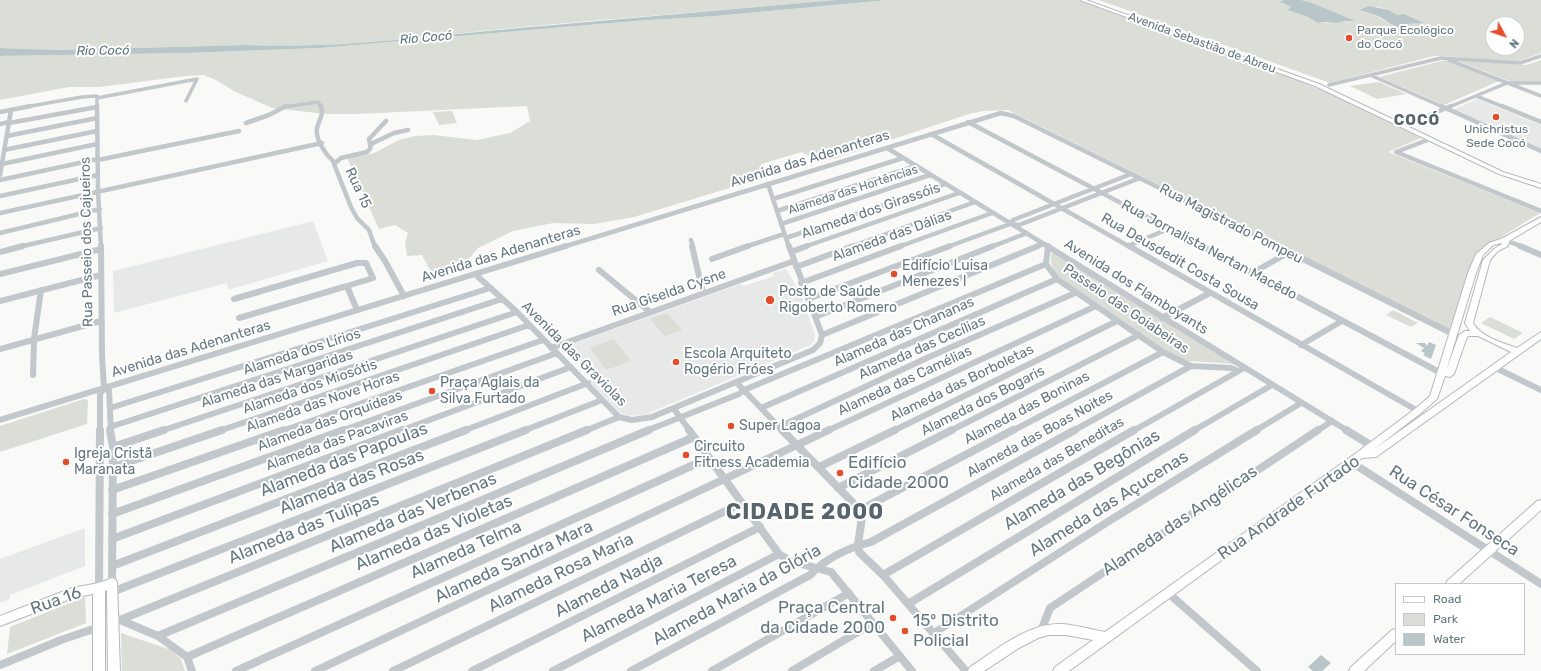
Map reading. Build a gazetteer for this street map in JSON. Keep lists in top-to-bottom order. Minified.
{"streets":{"main road":["Avenida Sebastião de Abreu"],"street":["Avenida das Adenanteras","Rua 15","Alameda das Hortências","Alameda dos Girassóis","Rua Magistrado Pompeu","Alameda das Dálias","Rua Passeio dos Cajueiros","Rua Jornalista Nertan Macêdo","Rua Deusdedit Costa Sousa","Avenida dos Flamboyants","Rua Giselda Cysne","Passeio das Goiabeiras","Alameda das Chananas","Alameda das Cecílias","Alameda dos Lírios","Avenida das Graviolas","Alameda das Margaridas","Alameda das Camélias","Alameda das Borboletas","Alameda dos Miosótis","Alameda dos Bogaris","Alameda das Nove Horas","Alameda das Boninas","Alameda das Orquídeas","Alameda das Boas Noites","Alameda das Pacaviras","Alameda das Beneditas","Alameda das Papoulas","Alameda das Begônias","Alameda das Rosas","Alameda das Açucenas","Rua Andrade Furtado","Rua César Fonseca","Alameda das Verbenas","Alameda das Angélicas","Alameda das Tulipas","Alameda das Violetas","Alameda Telma","Alameda Sandra Mara","Alameda Rosa Maria","Alameda Nadja","Alameda Maria da Glória","Alameda Maria Teresa","Rua 16"]},"crossings":[["Avenida das Adenanteras","Rua 15"],["Avenida das Adenanteras","Rua Magistrado Pompeu"],["Avenida das Adenanteras","Rua Passeio dos Cajueiros"],["Avenida das Adenanteras","Rua Jornalista Nertan Macêdo"],["Avenida das Adenanteras","Rua Deusdedit Costa Sousa"],["Avenida das Adenanteras","Avenida dos Flamboyants"],["Avenida das Adenanteras","Avenida das Graviolas"],["Alameda das Hortências","Avenida dos Flamboyants"],["Alameda dos Girassóis","Avenida dos Flamboyants"],["Alameda das Dálias","Avenida dos Flamboyants"],["Avenida dos Flamboyants","Rua Giselda Cysne"],["Avenida dos Flamboyants","Passeio das Goiabeiras"],["Avenida dos Flamboyants","Alameda das Beneditas"],["Avenida dos Flamboyants","Alameda das Begônias"],["Avenida dos Flamboyants","Alameda das Açucenas"],["Avenida dos Flamboyants","Alameda das Angélicas"],["Rua Giselda Cysne","Avenida das Graviolas"],["Passeio das Goiabeiras","Alameda das Chananas"],["Passeio das Goiabeiras","Alameda das Cecílias"],["Passeio das Goiabeiras","Alameda das Camélias"],["Passeio das Goiabeiras","Alameda das Borboletas"],["Passeio das Goiabeiras","Alameda dos Bogaris"],["Passeio das Goiabeiras","Alameda das Boninas"],["Passeio das Goiabeiras","Alameda das Boas Noites"],["Passeio das Goiabeiras","Alameda das Beneditas"],["Passeio das Goiabeiras","Alameda das Verbenas"],["Alameda dos Lírios","Avenida das Graviolas"],["Avenida das Graviolas","Alameda das Margaridas"],["Avenida das Graviolas","Alameda dos Miosótis"],["Avenida das Graviolas","Alameda das Nove Horas"],["Avenida das Graviolas","Alameda das Orquídeas"],["Avenida das Graviolas","Alameda das Pacaviras"],["Avenida das Graviolas","Alameda das Papoulas"],["Avenida das Graviolas","Alameda das Rosas"],["Avenida das Graviolas","Alameda das Tulipas"],["Alameda das Camélias","Alameda Sandra Mara"],["Alameda das Boas Noites","Alameda Maria da Glória"],["Alameda das Rosas","Rua 16"],["Rua Andrade Furtado","Rua César Fonseca"]],"districts":["COCÓ","CIDADE 2000"],"water":["Rio Cocó"],"places":["Parque Ecológico do Cocó","Unichristus Sede Cocó","Edifício Luisa Menezes I","Posto de Saúde Rigoberto Romero","Escola Arquiteto Rogério Fróes","Praça Aglais da Silva Furtado","Super Lagoa","Circuito Fitness Academia","Igreja Cristã Maranata","Edifício Cidade 2000","Praça Central da Cidade 2000","15º Distrito Policial"],"legend":["Road","Park","Water"],"north":"bottom right"}
